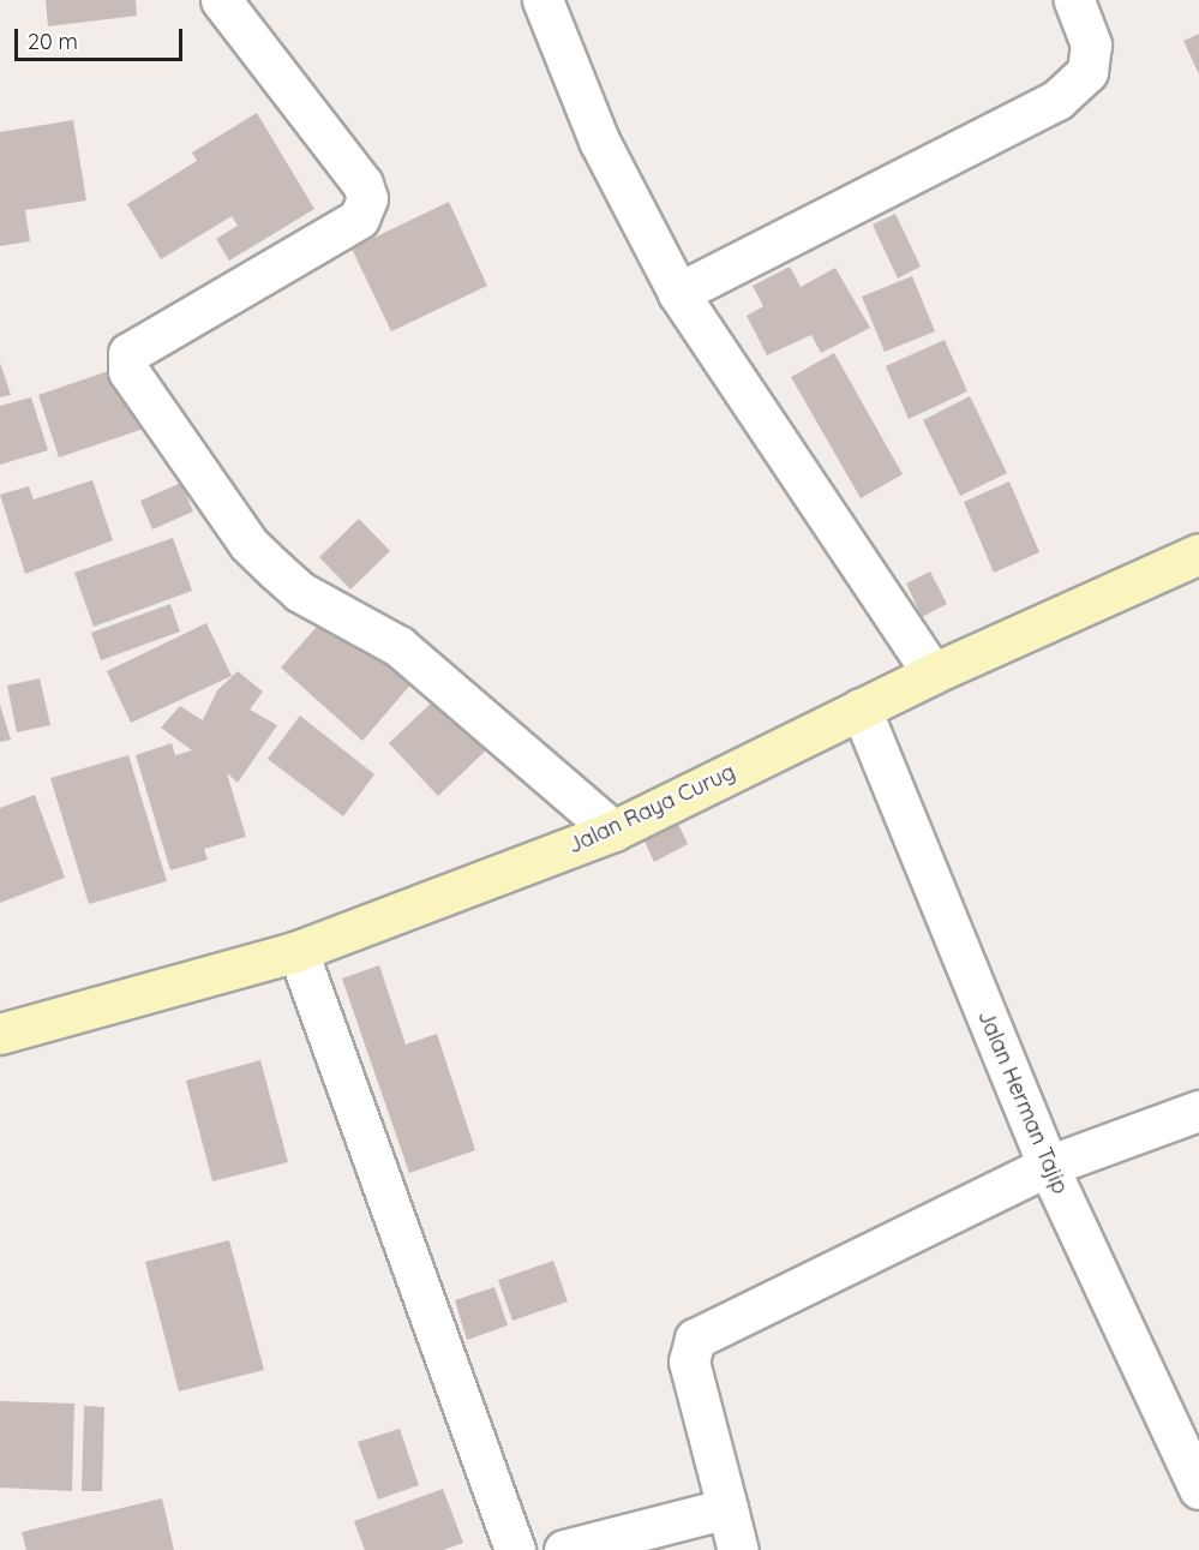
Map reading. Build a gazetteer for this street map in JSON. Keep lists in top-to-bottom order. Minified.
{"streets":{"main road":["Jalan Raya Curug"],"street":["Jalan Herman Tajip"]},"crossings":[["Jalan Raya Curug","Jalan Herman Tajip"]],"scale_bar":"20 m"}
